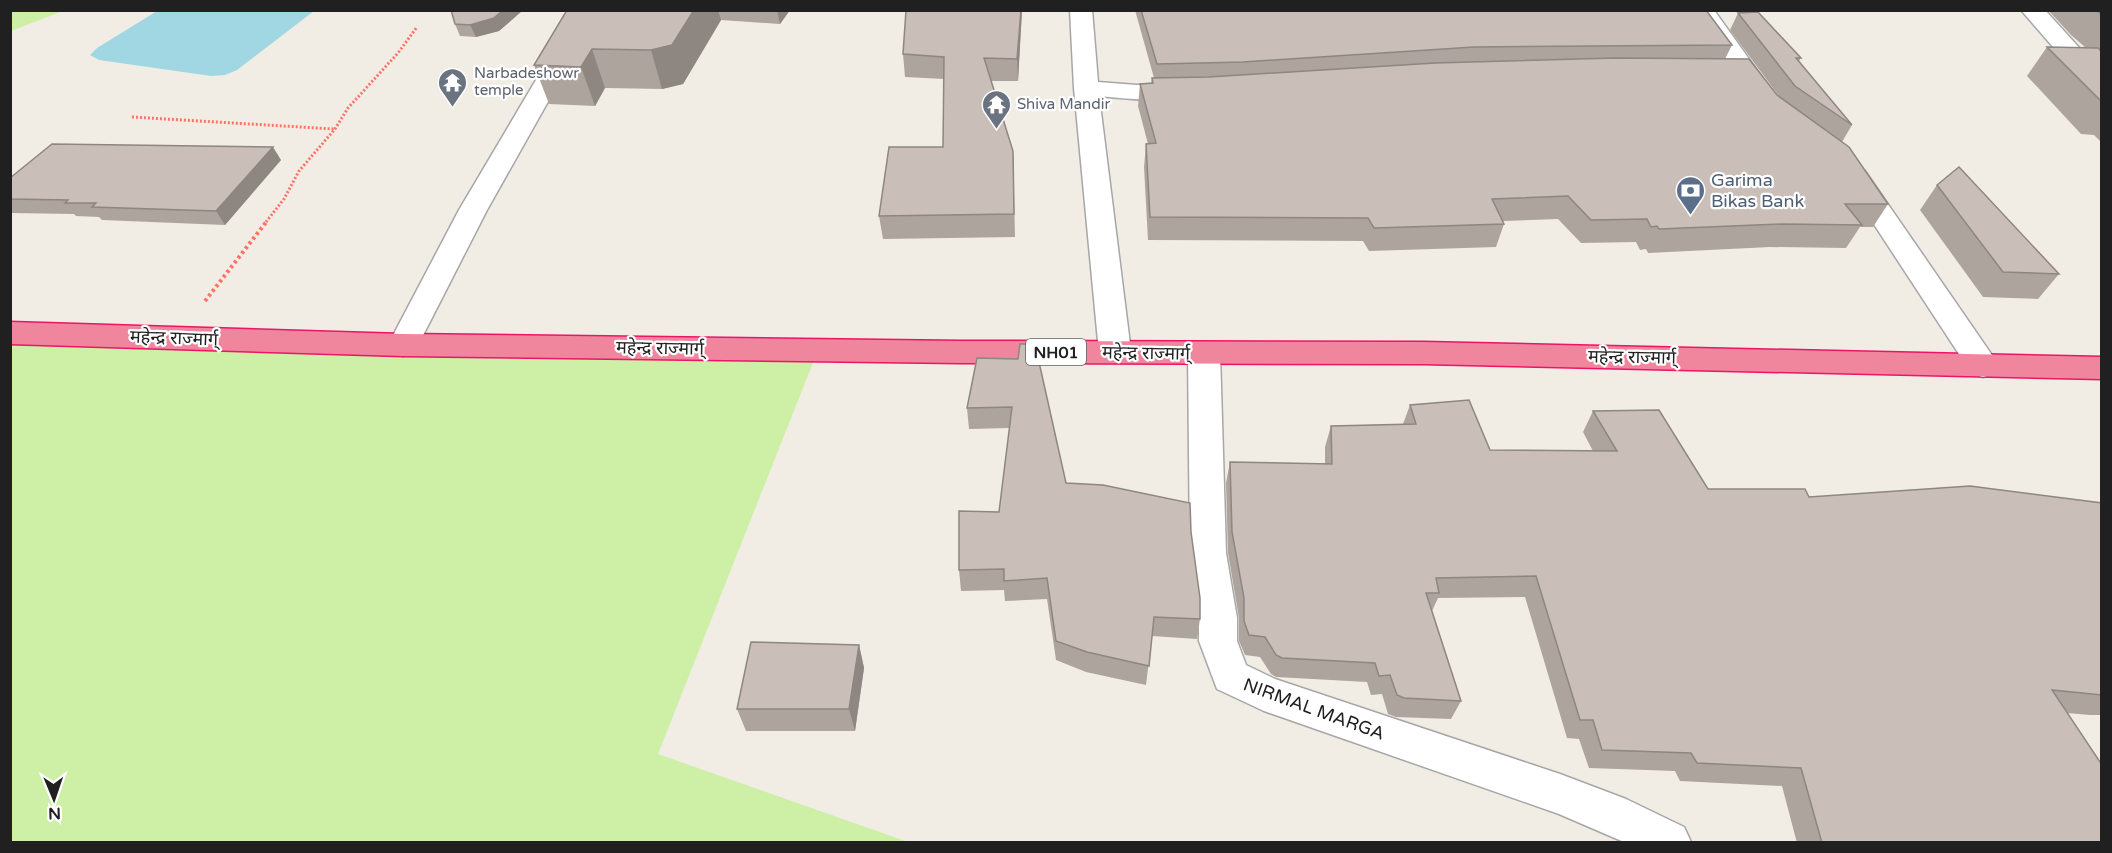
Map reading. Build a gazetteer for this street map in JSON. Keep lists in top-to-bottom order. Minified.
{"streets":{"highway":["महेन्द्र राज्मार्ग्","NH01"],"street":["NIRMAL MARGA"]},"crossings":[["महेन्द्र राज्मार्ग्","NIRMAL MARGA"]],"places":{"temple":["Narbadeshowr temple","Shiva Mandir"],"bank":["Garima Bikas Bank"]},"north":"bottom"}
